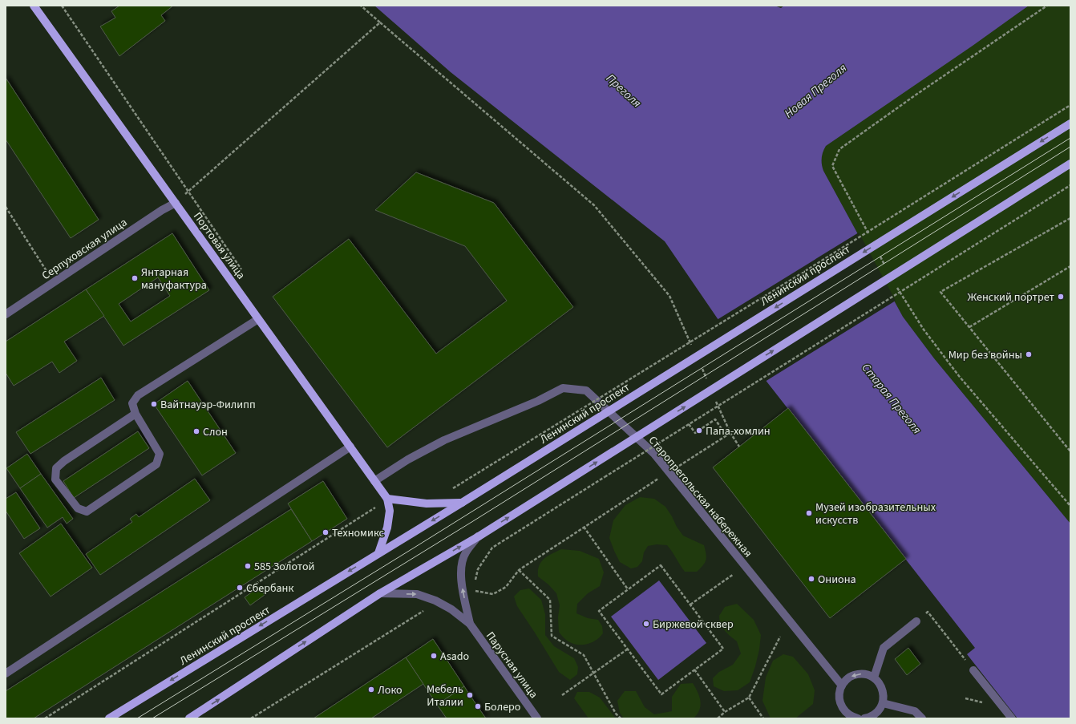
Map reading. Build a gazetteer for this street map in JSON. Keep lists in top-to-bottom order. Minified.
{"streets":{"main road":["Портовая улица","Ленинский проспект"],"street":["Серпуховская улица","Старопрегольская набережная","Парусная улица"]},"crossings":[["Портовая улица","Серпуховская улица"],["Портовая улица","Старопрегольская набережная"]],"water":["Преголя","Новая Преголя","Старая Преголя"],"places":["Янтарная мануфактура","Женский портрет","Мир без войны","Вайтнауэр-Филипп","Папа-хомлин","Слон","Музей изобразительных искусств","Техномикс","585 Золотой","Ониона","Сбербанк","Биржевой сквер","Asado","Локо","Мебель Италии","Болеро"]}
